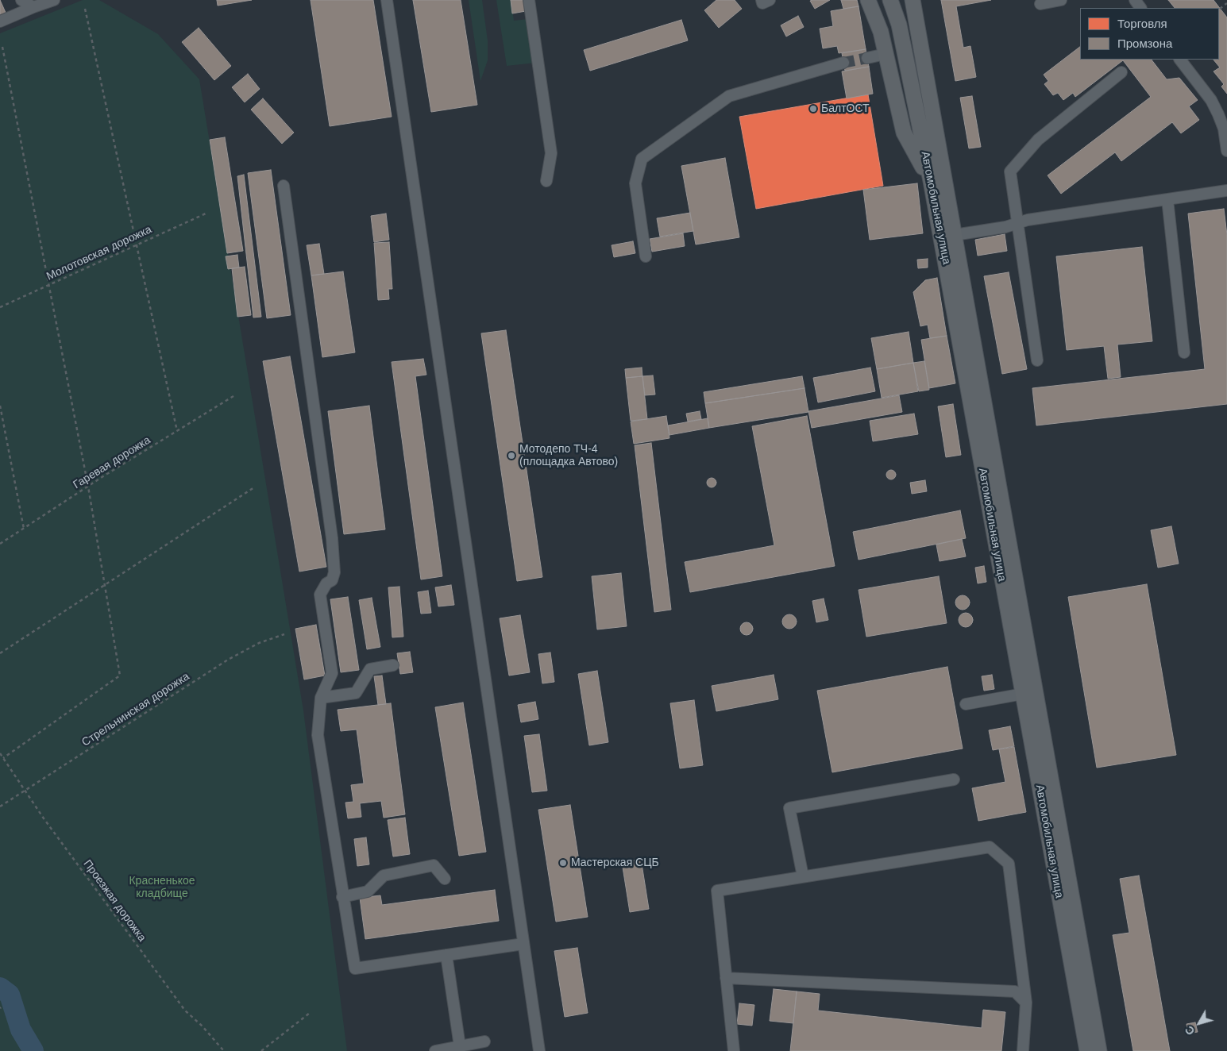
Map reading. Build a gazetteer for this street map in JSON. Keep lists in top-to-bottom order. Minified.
{"streets":{"main road":["Автомобильная улица"],"path":["Молотовская дорожка","Гаревая дорожка","Стрельнинская дорожка","Проезжая дорожка"]},"crossings":[["Стрельнинская дорожка","Проезжая дорожка"]],"parks":["Красненькое кладбище"],"places":["БалтОСТ","Мотодепо ТЧ-4 (площадка Автово)","Мастерская СЦБ"],"legend":["Торговля","Промзона"],"north":"bottom left"}
